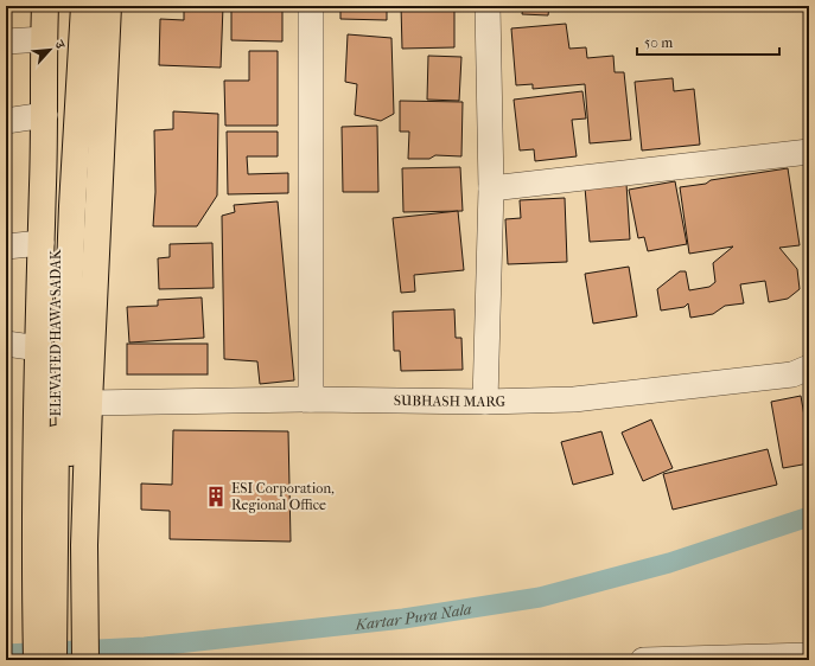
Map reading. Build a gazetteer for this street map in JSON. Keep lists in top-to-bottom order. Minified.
{"streets":{"main road":["ELEVATED HAWA SADAK"],"street":["SUBHASH MARG"]},"water":["Kartar Pura Nala"],"places":{"building":["ESI Corporation, Regional Office"]},"scale_bar":"50 m","north":"top right"}
